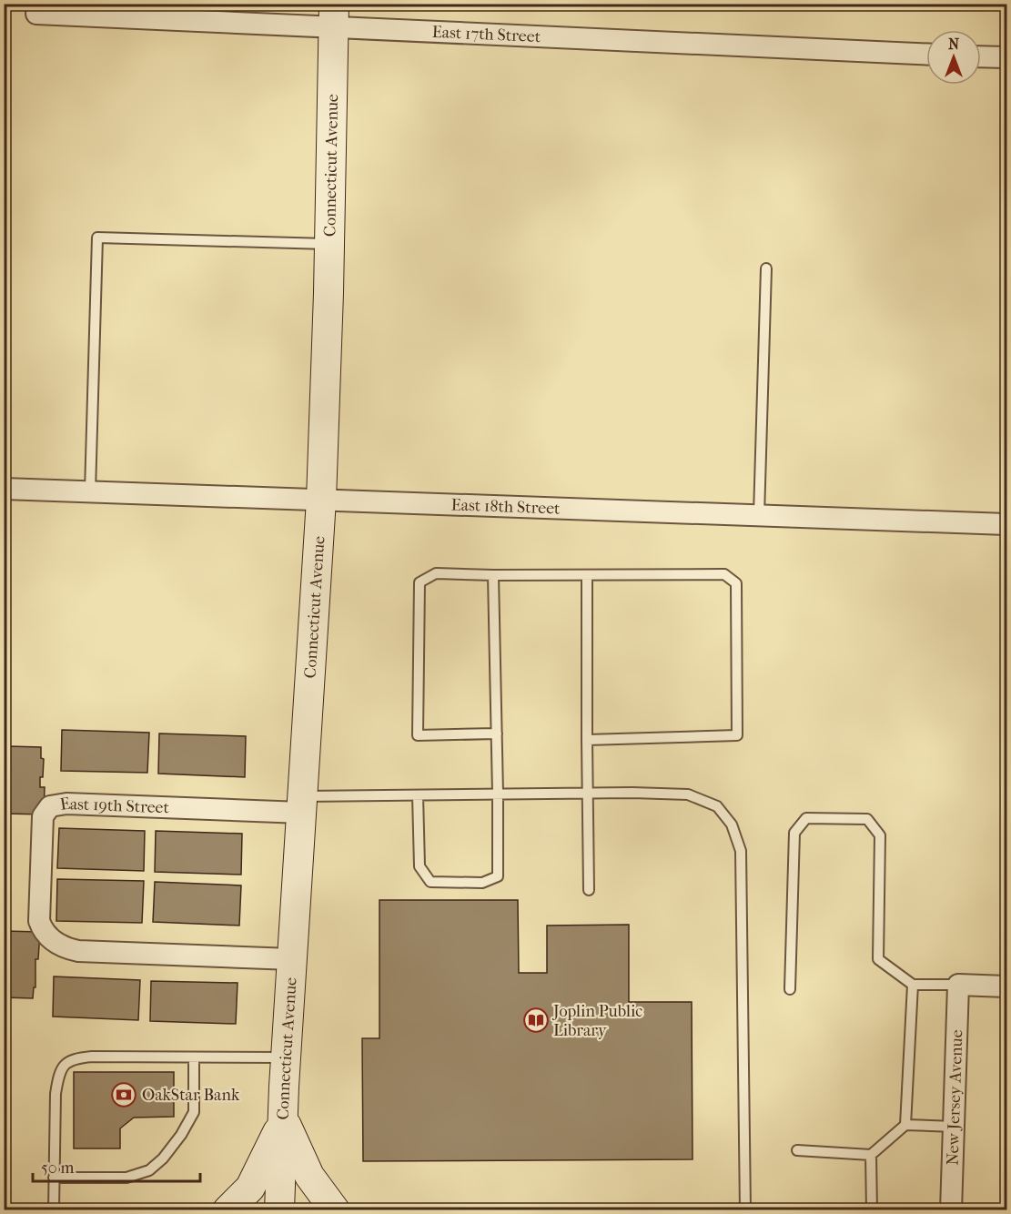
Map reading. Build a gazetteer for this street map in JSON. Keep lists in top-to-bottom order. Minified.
{"streets":{"main road":["Connecticut Avenue"],"street":["East 17th Street","East 18th Street","East 19th Street","New Jersey Avenue"]},"crossings":[["East 17th Street","Connecticut Avenue"],["Connecticut Avenue","East 18th Street"],["Connecticut Avenue","East 19th Street"]],"places":{"library":["Joplin Public Library"],"bank":["OakStar Bank"]},"scale_bar":"50 m","north":"top"}
